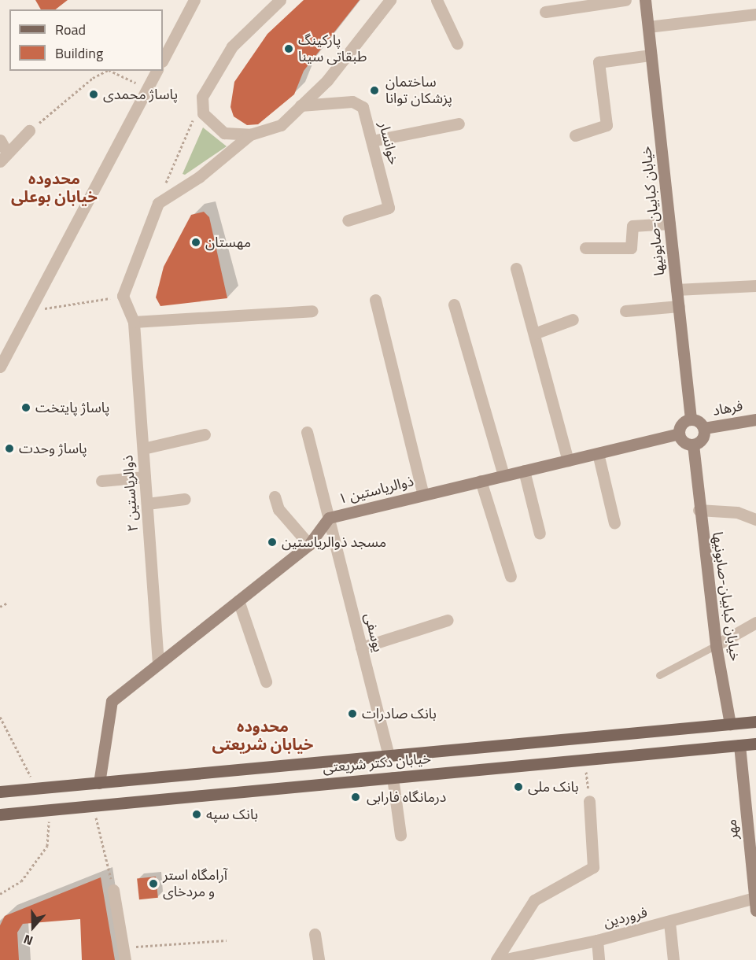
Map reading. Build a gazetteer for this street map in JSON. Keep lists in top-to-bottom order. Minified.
{"streets":{"main road":["خیابان دکتر شریعتی"],"street":["خوانسار","خیابان کبابیان-صابونیها","فرهاد","ذوالریاستین ۱","ذوالریاستین ۲","یوسفی","مهر","فروردین"]},"crossings":[["خیابان کبابیان-صابونیها","فرهاد"],["خیابان کبابیان-صابونیها","ذوالریاستین ۱"],["خیابان کبابیان-صابونیها","خیابان دکتر شریعتی"],["فرهاد","ذوالریاستین ۱"],["ذوالریاستین ۱","ذوالریاستین ۲"],["ذوالریاستین ۱","یوسفی"],["ذوالریاستین ۱","خیابان دکتر شریعتی"],["یوسفی","خیابان دکتر شریعتی"],["خیابان دکتر شریعتی","مهر"],["مهر","فروردین"]],"districts":["محدوده خیابان بوعلی","محدوده خیابان شریعتی"],"places":["پارکینگ طبقاتی سینا","ساختمان پزشکان توانا","پاساژ محمدی","مهستان","پاساژ پایتخت","پاساژ وحدت","مسجد ذوالریاستین","بانک صادرات","بانک ملی","درمانگاه فارابی","بانک سپه","آرامگاه استر و مردخای"],"legend":["Road","Building"],"north":"bottom"}
